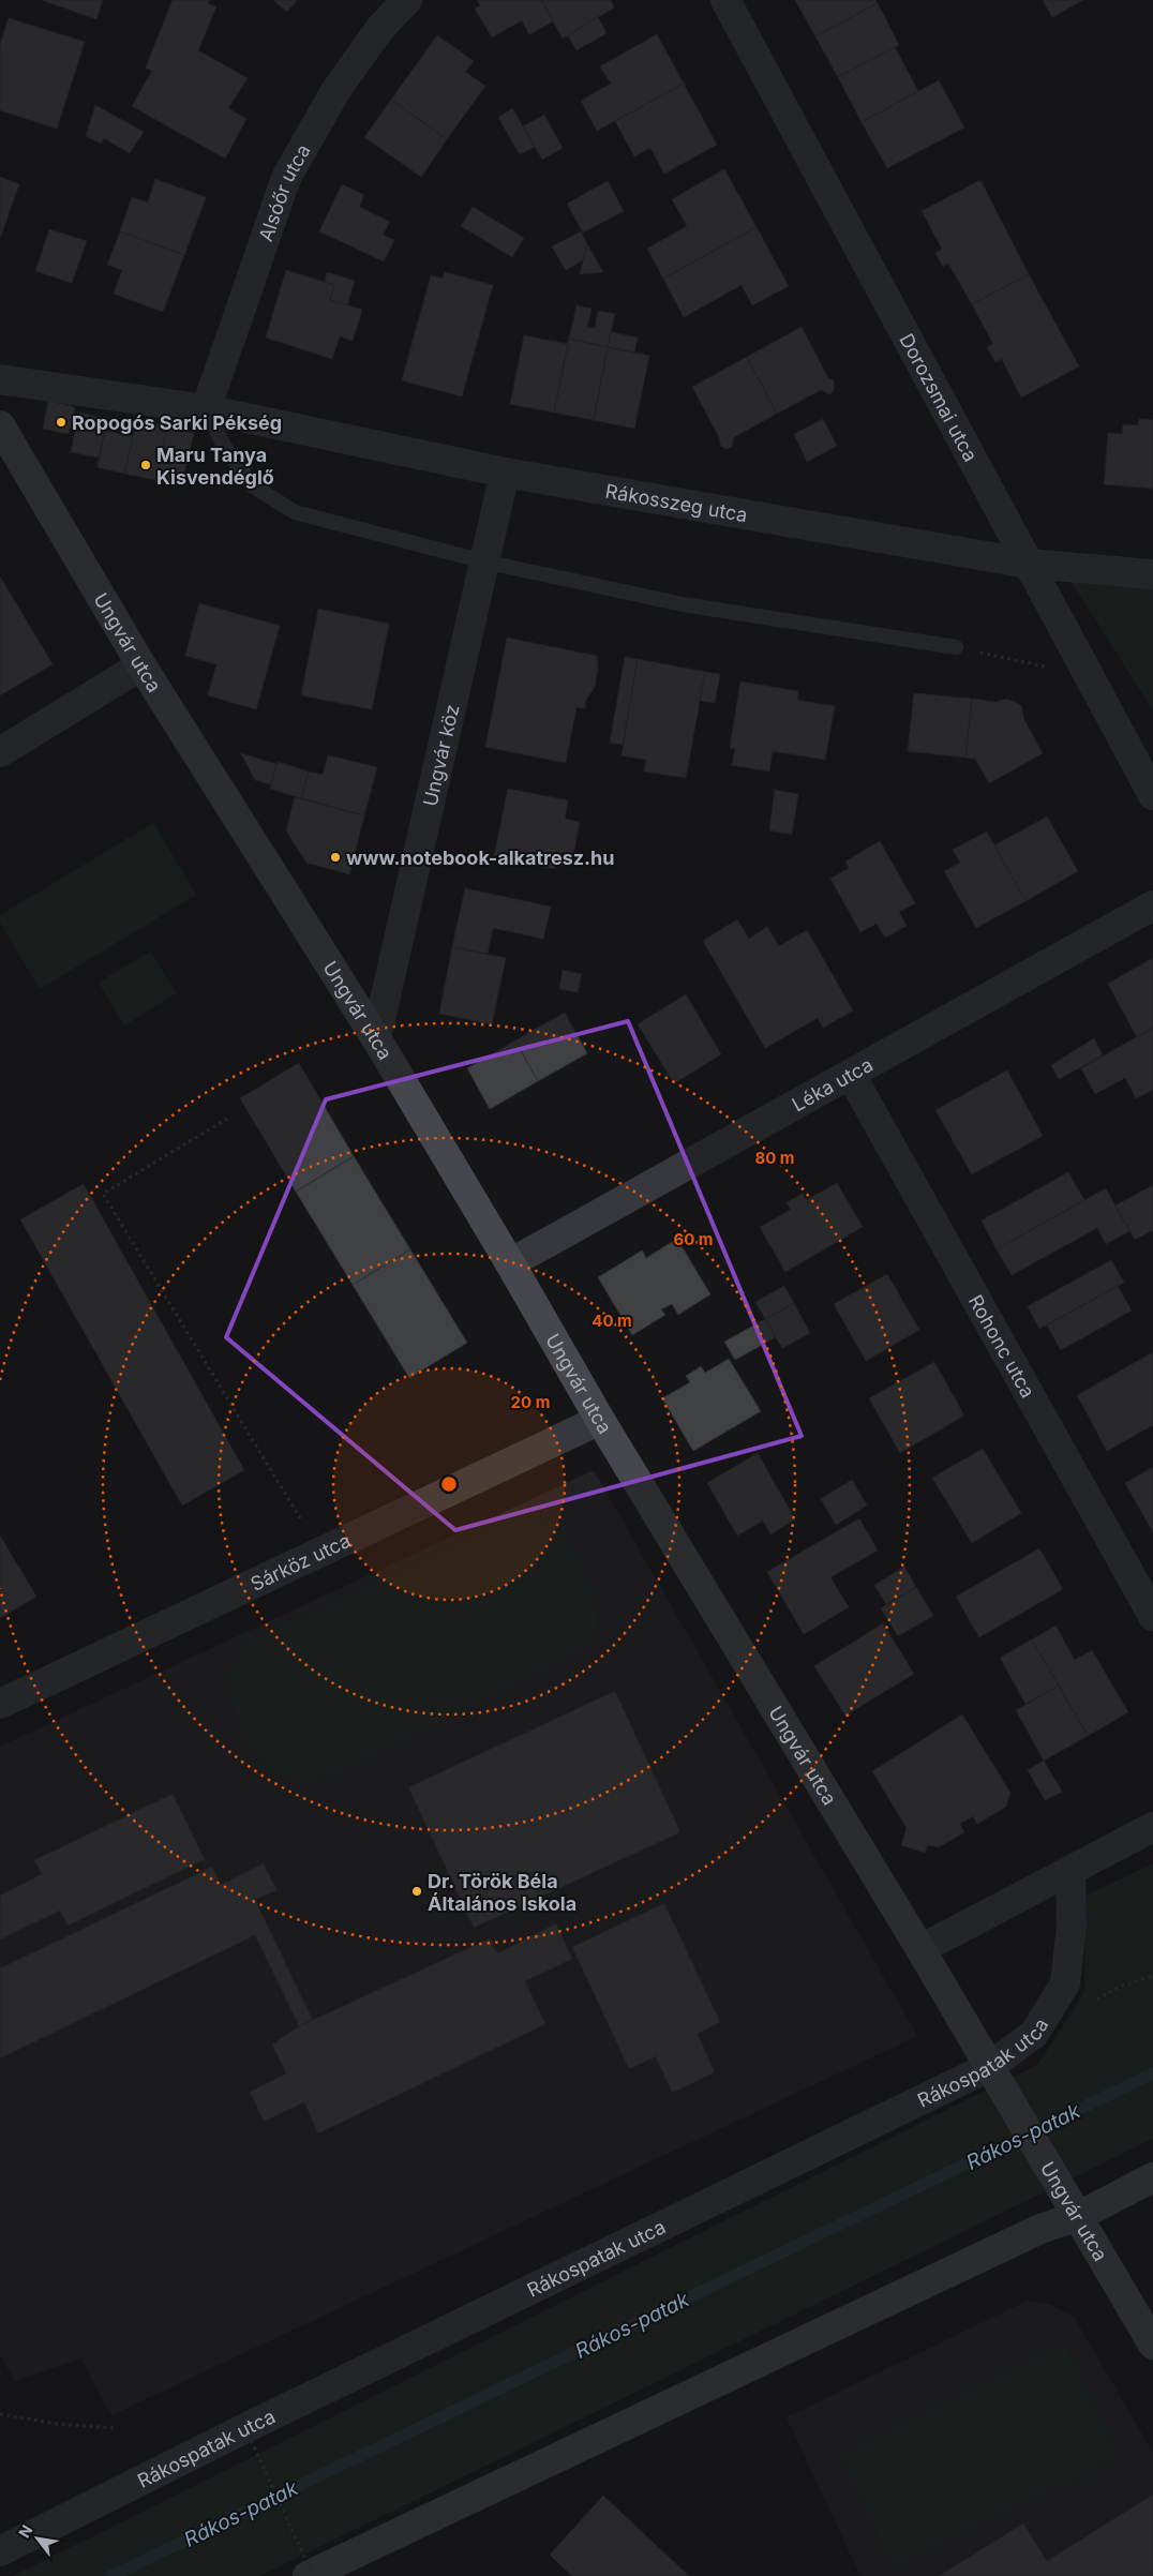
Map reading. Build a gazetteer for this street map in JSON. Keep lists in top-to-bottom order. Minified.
{"streets":{"street":["Alsóőr utca","Dorozsmai utca","Rákosszeg utca","Ungvár utca","Ungvár köz","Léka utca","Rohonc utca","Sárköz utca","Rákospatak utca"]},"crossings":[["Alsóőr utca","Rákosszeg utca"],["Dorozsmai utca","Rákosszeg utca"],["Rákosszeg utca","Ungvár köz"],["Ungvár utca","Ungvár köz"],["Ungvár utca","Léka utca"],["Ungvár utca","Sárköz utca"],["Ungvár utca","Rákospatak utca"],["Léka utca","Rohonc utca"]],"water":["Rákos-patak"],"places":["Ropogós Sarki Pékség","Maru Tanya Kisvendéglő","www.notebook-alkatresz.hu","Dr. Török Béla Általános Iskola"],"north":"top left","rings":["80 m","60 m","40 m","20 m"]}
